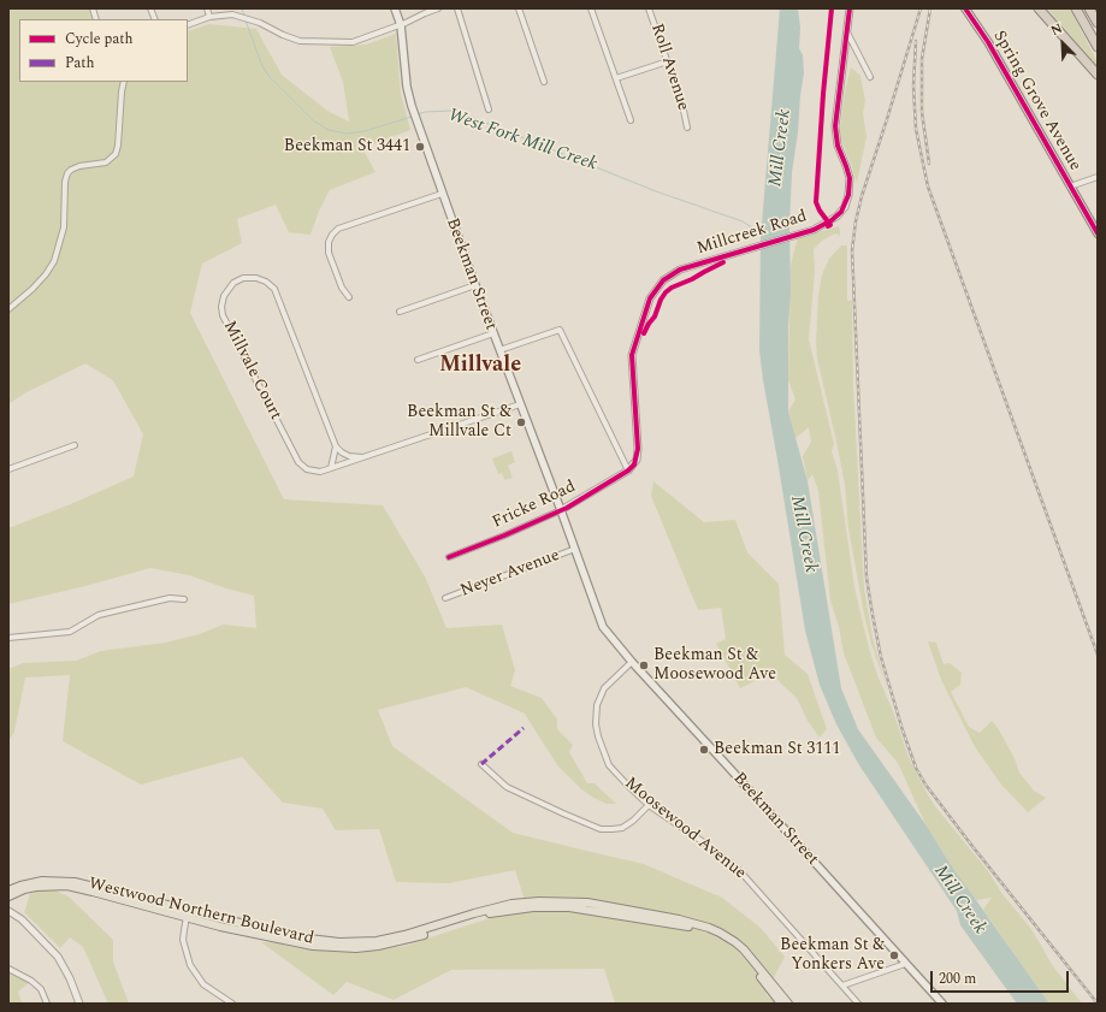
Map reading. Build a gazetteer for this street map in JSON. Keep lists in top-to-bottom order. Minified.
{"streets":{"main road":["Spring Grove Avenue","Beekman Street","Westwood Northern Boulevard"],"street":["Roll Avenue","Millcreek Road","Millvale Court","Fricke Road","Neyer Avenue","Moosewood Avenue"]},"crossings":[["Millcreek Road","Fricke Road"],["Beekman Street","Millvale Court"],["Beekman Street","Fricke Road"],["Beekman Street","Neyer Avenue"],["Beekman Street","Moosewood Avenue"]],"districts":["Millvale"],"water":["West Fork Mill Creek","Mill Creek"],"places":["Beekman St 3441","Beekman St & Millvale Ct","Beekman St & Moosewood Ave","Beekman St 3111","Beekman St & Yonkers Ave"],"legend":["Cycle path","Path"],"scale_bar":"200 m","north":"top left"}
